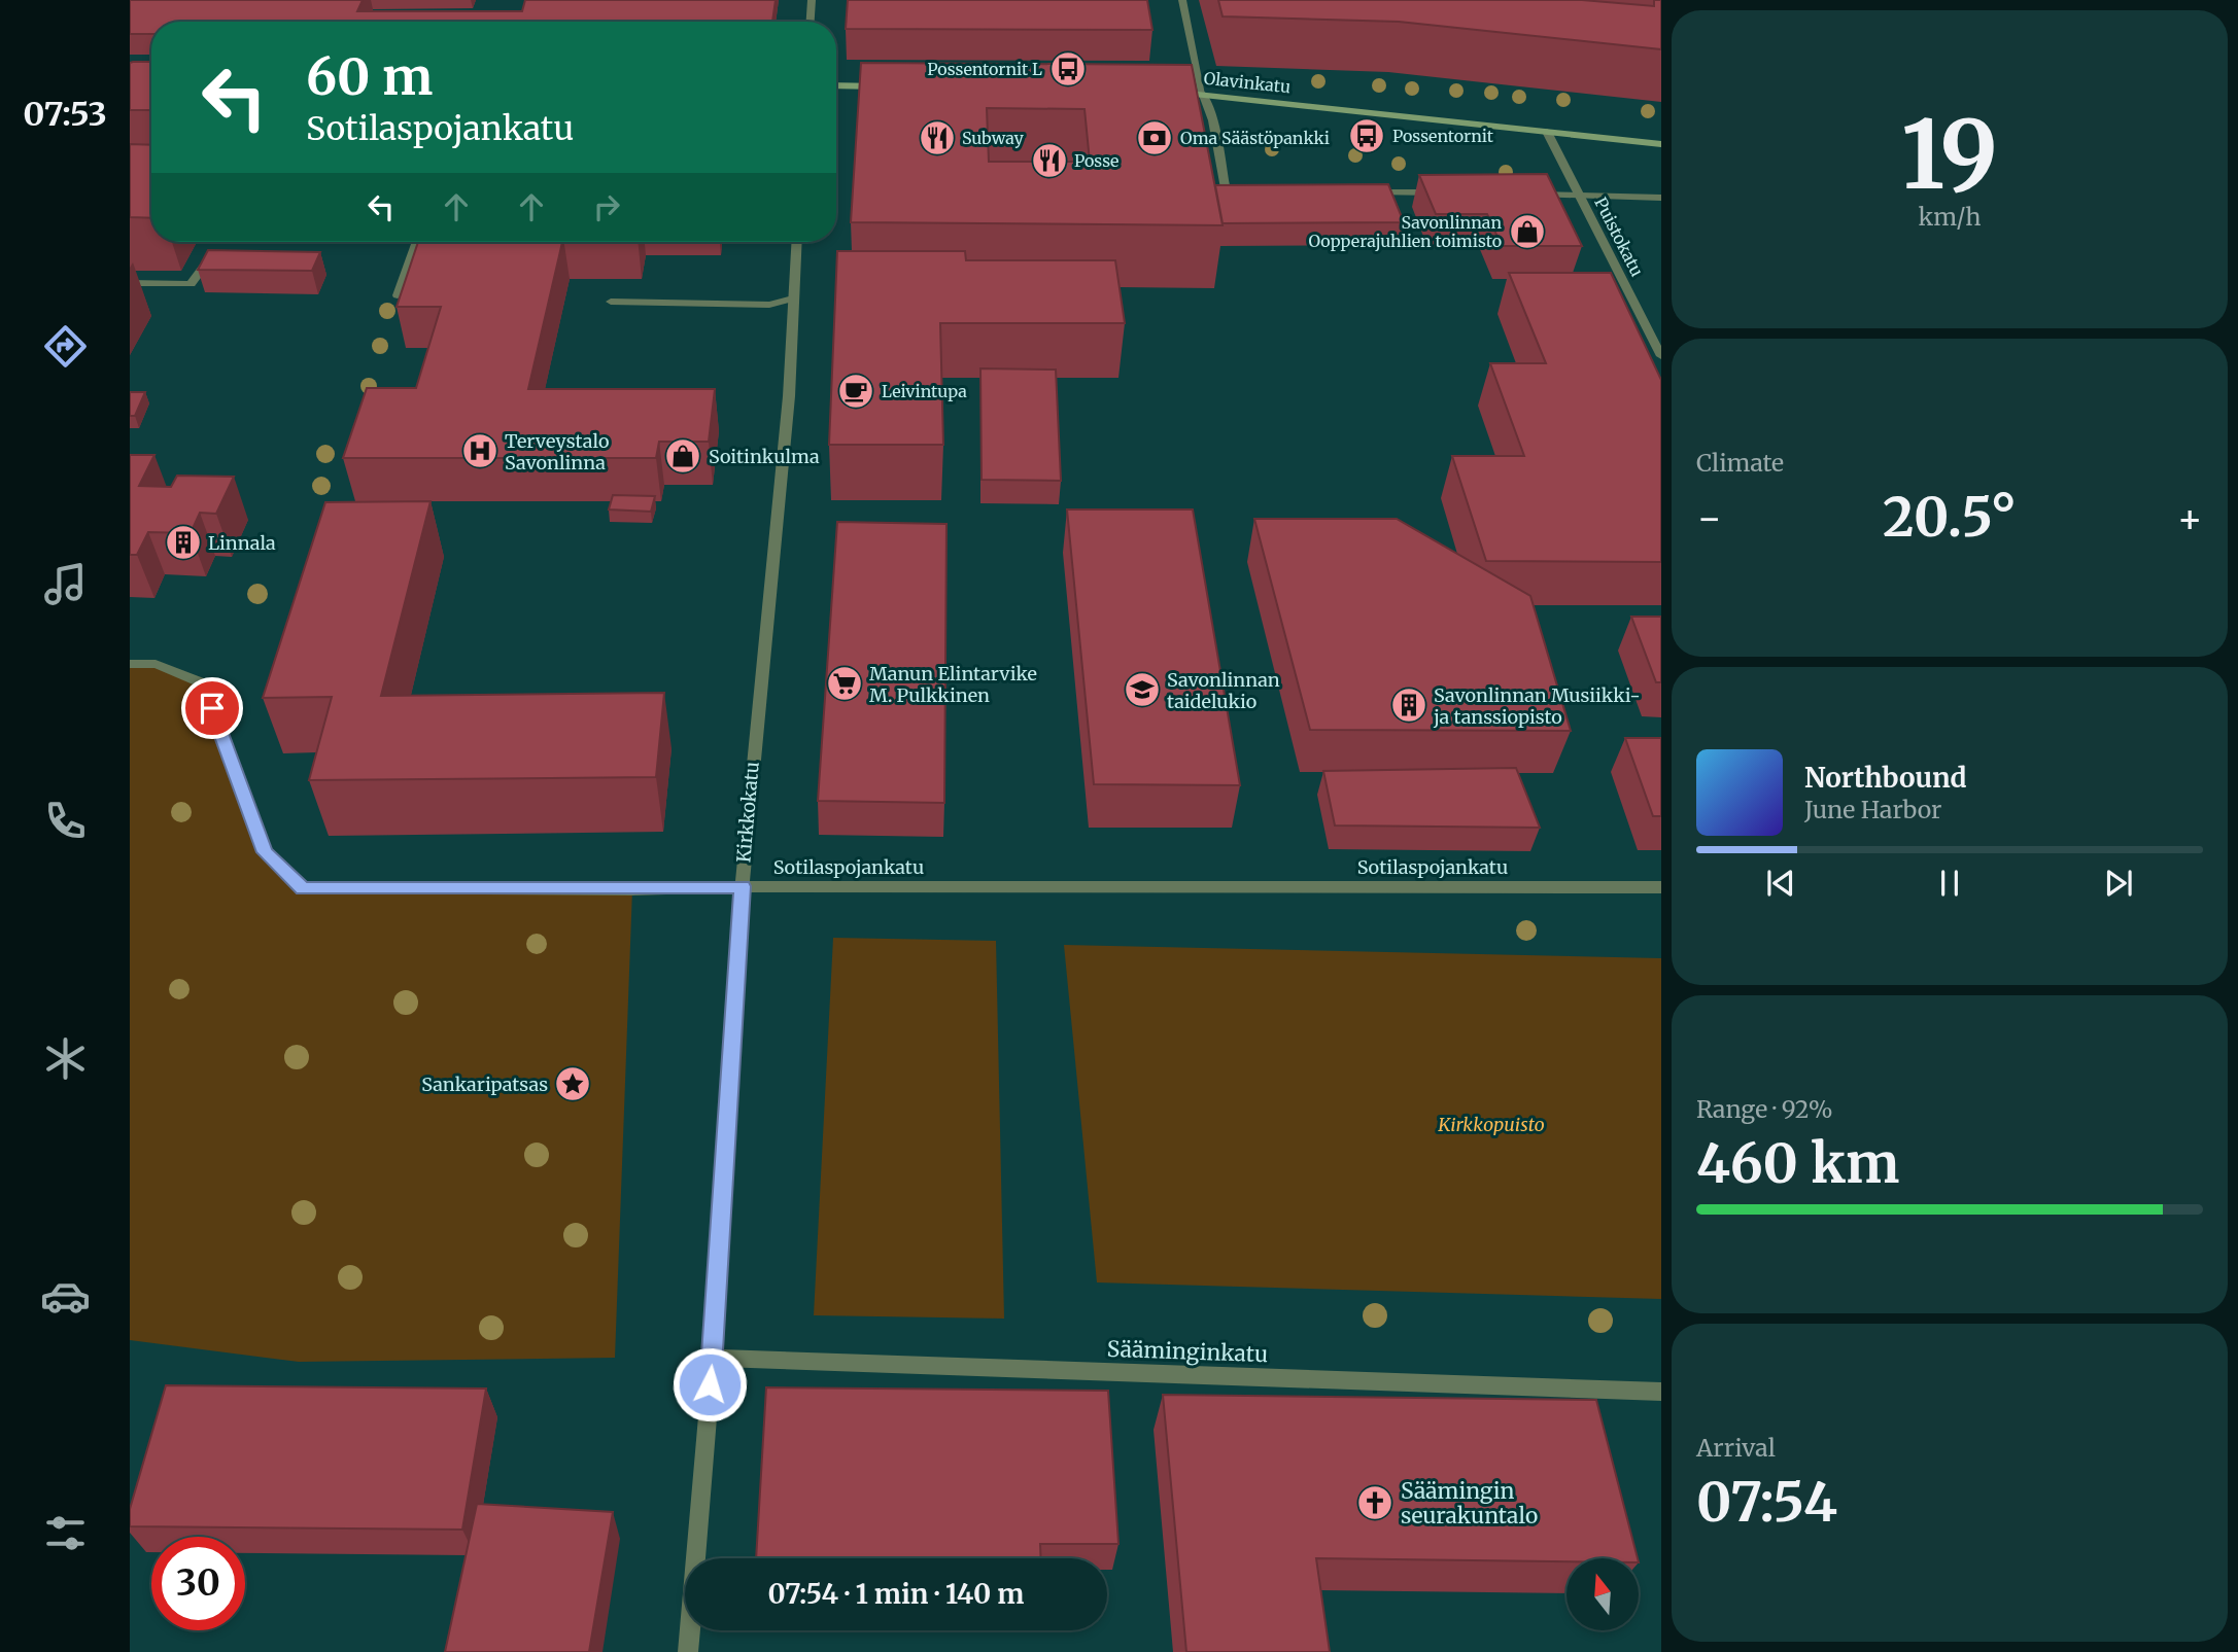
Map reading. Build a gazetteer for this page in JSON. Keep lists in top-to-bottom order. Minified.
{"streets":{"main road":["Olavinkatu"],"street":["Puistokatu","Kirkkokatu","Sotilaspojankatu","Sääminginkatu"]},"crossings":[["Olavinkatu","Puistokatu"],["Kirkkokatu","Sotilaspojankatu"],["Kirkkokatu","Sääminginkatu"]],"parks":["Kirkkopuisto"],"places":{"bus stop":["Possentornit L","Possentornit"],"restaurant":["Subway","Posse"],"bank":["Oma Säästöpankki"],"shop":["Savonlinnan Oopperajuhlien toimisto","Soitinkulma"],"cafe":["Leivintupa"],"hospital":["Terveystalo Savonlinna"],"building":["Linnala","Savonlinnan Musiikki- ja tanssiopisto"],"supermarket":["Manun Elintarvike M. Pulkkinen"],"school or university":["Savonlinnan taidelukio"],"place":["Sankaripatsas"],"church":["Säämingin seurakuntalo"]},"north":"top","page":{"tabs":"07:53","tile":[["19","km/h"],"Climate",["Range · 92%","460 km"],["Arrival","07:54"]],"turn":["60 m","Sotilaspojankatu"],"heat":["−","20.5°","+"],"song":["Northbound","June Harbor"],"limit":"30","trip":"07:54 · 1 min · 140 m"}}
